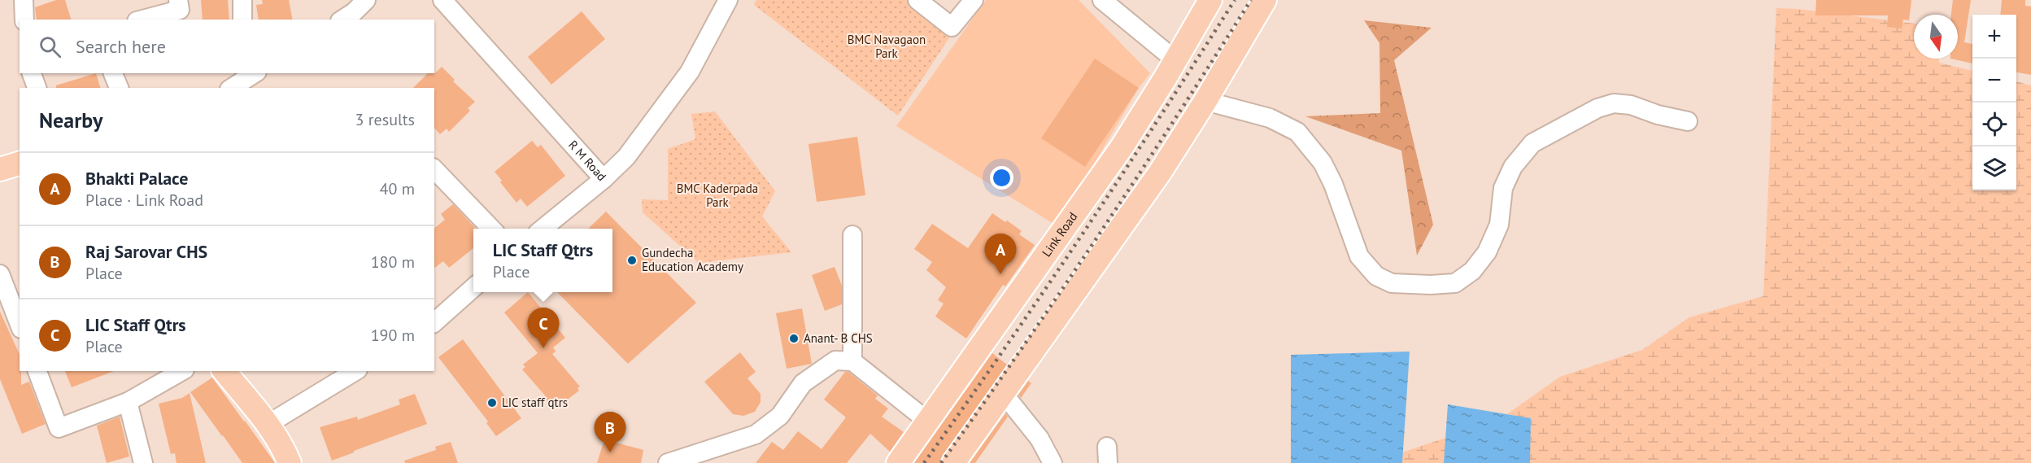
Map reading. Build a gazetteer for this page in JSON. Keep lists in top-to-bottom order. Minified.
{"streets":{"main road":["Link Road"],"street":["R M Road"]},"parks":["BMC Navagaon Park","BMC Kaderpada Park"],"places":["Gundecha Education Academy","Anant- B CHS","LIC staff qtrs"],"north":"bottom","page":{"map_buttons":["+","−"],"search":"Search here","heading":["Nearby","3 results"],"list":[{"mark":"A","name":"Bhakti Palace","note":"Place · Link Road","value":"40 m"},{"mark":"B","name":"Raj Sarovar CHS","note":"Place","value":"180 m"},{"mark":"C","name":"LIC Staff Qtrs","note":"Place","value":"190 m"}],"popup":["LIC Staff Qtrs","Place"],"pins":["A","C","B"]}}
